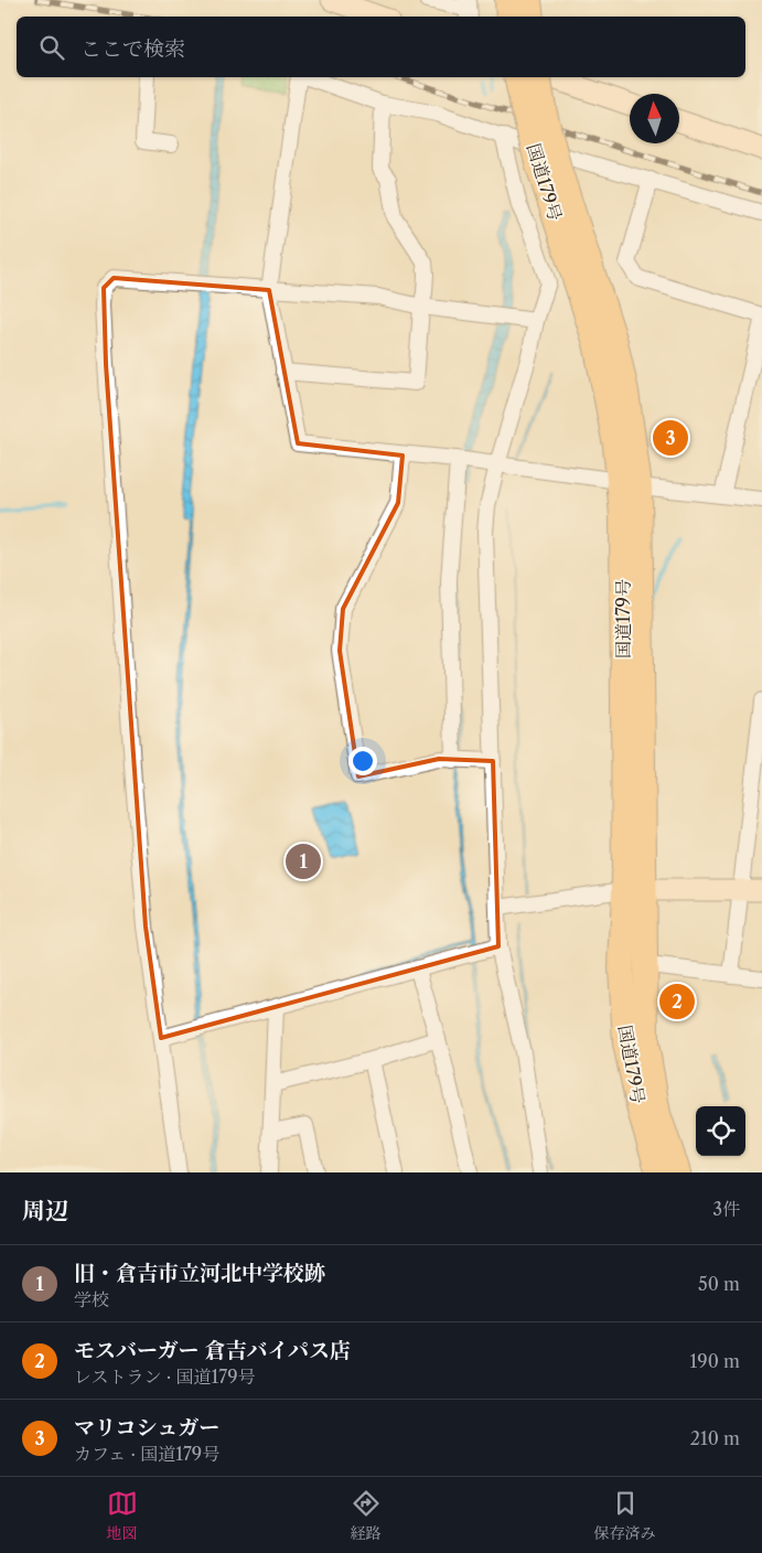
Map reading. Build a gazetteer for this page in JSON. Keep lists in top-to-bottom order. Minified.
{"streets":{"highway":["国道179号"]},"north":"top","page":{"search":"ここで検索","pins":["3","1","2"],"heading":["周辺","3件"],"list":[{"mark":"1","name":"旧・倉吉市立河北中学校跡","note":"学校","value":"50 m"},{"mark":"2","name":"モスバーガー 倉吉バイパス店","note":"レストラン · 国道179号","value":"190 m"},{"mark":"3","name":"マリコシュガー","note":"カフェ · 国道179号","value":"210 m"}],"nav":["地図","経路","保存済み"]}}
